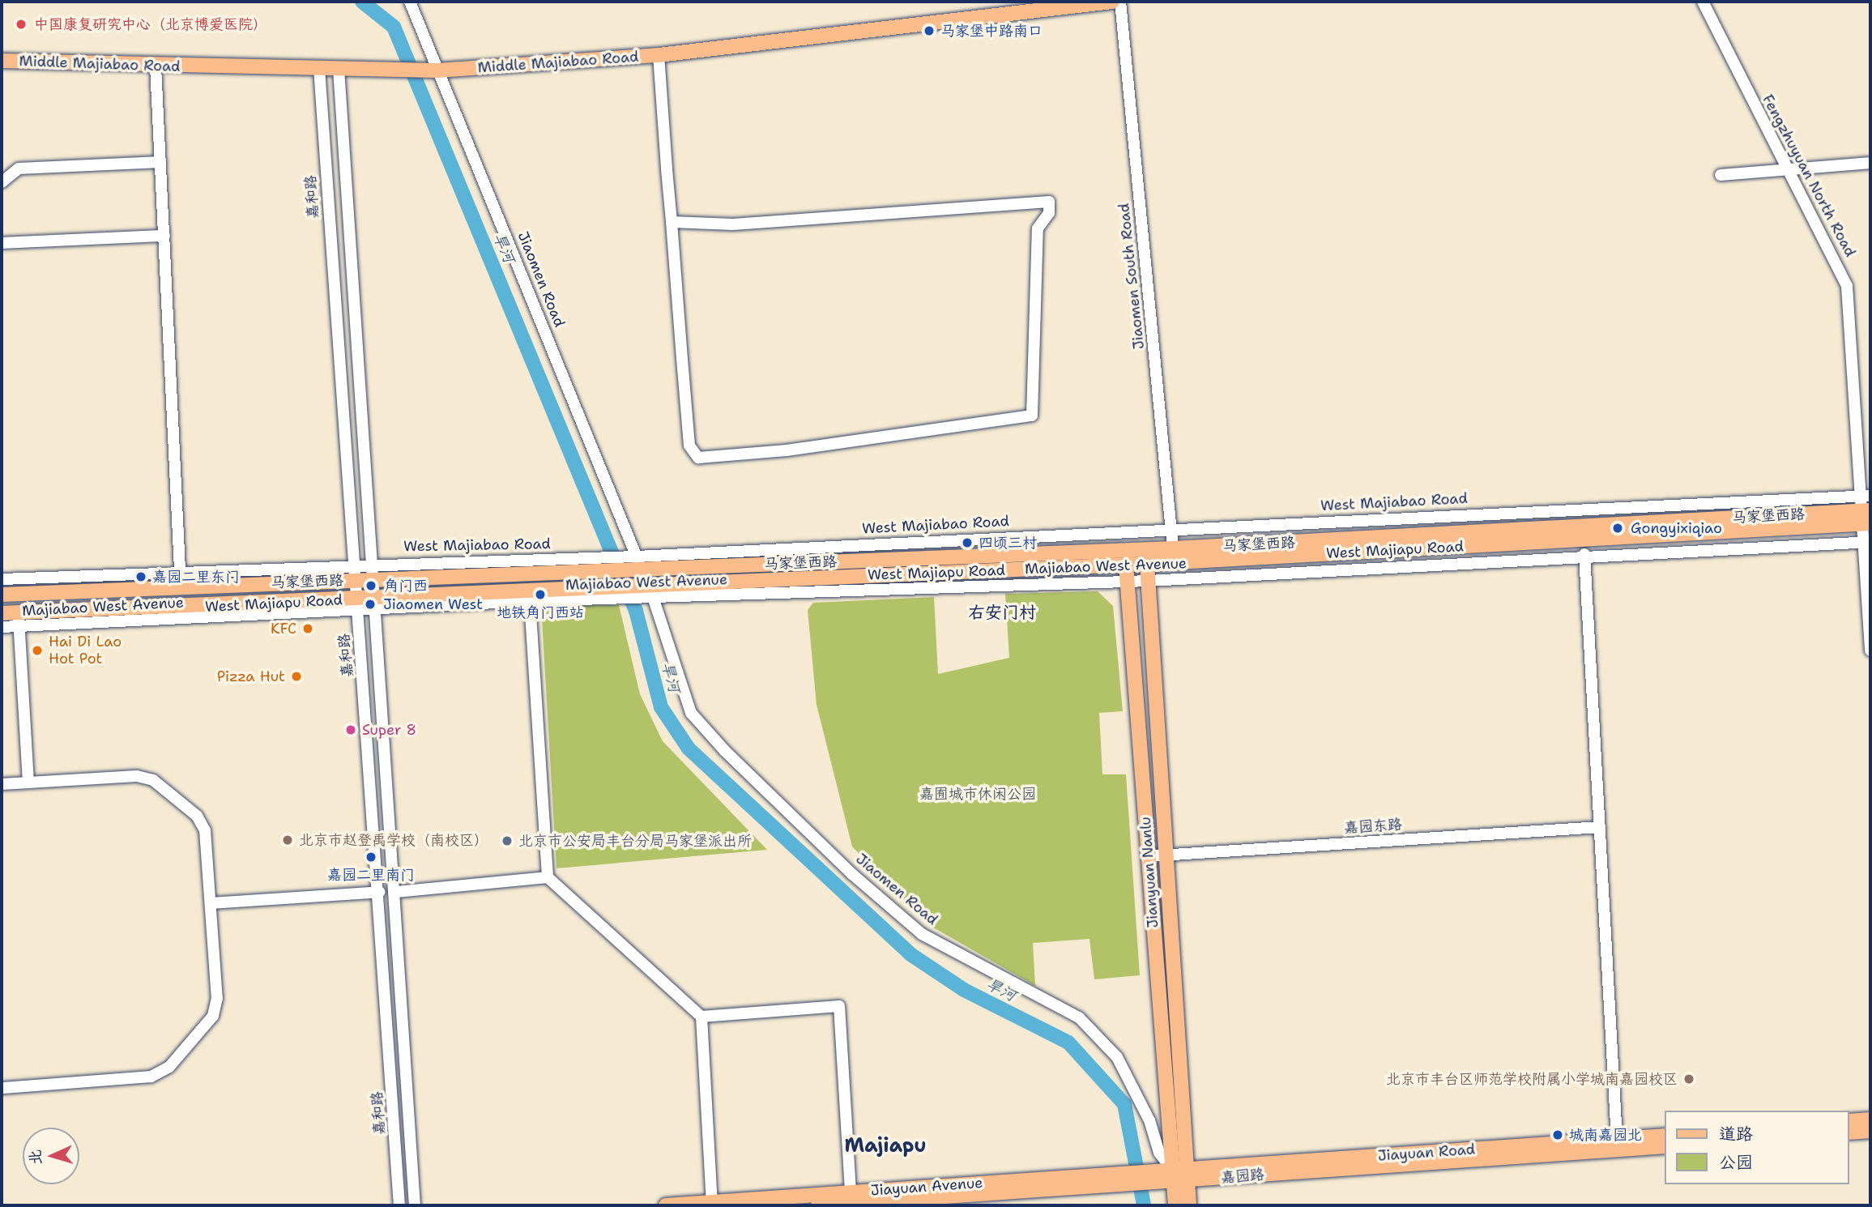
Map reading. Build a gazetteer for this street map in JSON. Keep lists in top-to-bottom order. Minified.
{"streets":{"main road":["Middle Majiabao Road","马家堡西路","West Majiapu Road","Jianyuan Nanlu","Jiayuan Road","嘉园路","Jiayuan Avenue"],"street":["Fengzhuyuan North Road","嘉和路","Jiaomen South Road","Jiaomen Road","West Majiabao Road","Majiabao West Avenue","嘉园东路"]},"crossings":[["Middle Majiabao Road","嘉和路"],["Middle Majiabao Road","Jiaomen Road"],["Fengzhuyuan North Road","West Majiabao Road"],["Fengzhuyuan North Road","马家堡西路"],["Fengzhuyuan North Road","West Majiapu Road"],["Fengzhuyuan North Road","Majiabao West Avenue"],["嘉和路","West Majiabao Road"],["嘉和路","马家堡西路"],["嘉和路","West Majiapu Road"],["嘉和路","Majiabao West Avenue"],["Jiaomen South Road","West Majiabao Road"],["Jiaomen South Road","马家堡西路"],["Jiaomen Road","West Majiabao Road"],["Jiaomen Road","马家堡西路"],["Jiaomen Road","West Majiapu Road"],["Jiaomen Road","Majiabao West Avenue"],["Jiaomen Road","Jianyuan Nanlu"],["Jiaomen Road","Jiayuan Road"],["Jiaomen Road","嘉园路"],["Jiaomen Road","Jiayuan Avenue"],["West Majiabao Road","马家堡西路"],["West Majiabao Road","West Majiapu Road"],["马家堡西路","West Majiapu Road"],["West Majiapu Road","Majiabao West Avenue"],["West Majiapu Road","Jianyuan Nanlu"],["Majiabao West Avenue","Jianyuan Nanlu"],["嘉园东路","Jianyuan Nanlu"],["Jianyuan Nanlu","Jiayuan Road"],["Jianyuan Nanlu","嘉园路"],["Jianyuan Nanlu","Jiayuan Avenue"],["Jiayuan Road","嘉园路"],["Jiayuan Road","Jiayuan Avenue"],["嘉园路","Jiayuan Avenue"]],"districts":["右安门村","Majiapu"],"water":["旱河"],"parks":["嘉囿城市休闲公园"],"places":["中国康复研究中心（北京博爱医院）","马家堡中路南口","Gongyixiqiao","四顷三村","嘉园二里东门","角门西","地铁角门西站","Jiaomen West","KFC","Hai Di Lao Hot Pot","Pizza Hut","Super 8","北京市赵登禹学校（南校区）","北京市公安局丰台分局马家堡派出所","嘉园二里南门","北京市丰台区师范学校附属小学城南嘉园校区","城南嘉园北"],"legend":["道路","公园"],"north":"left"}
